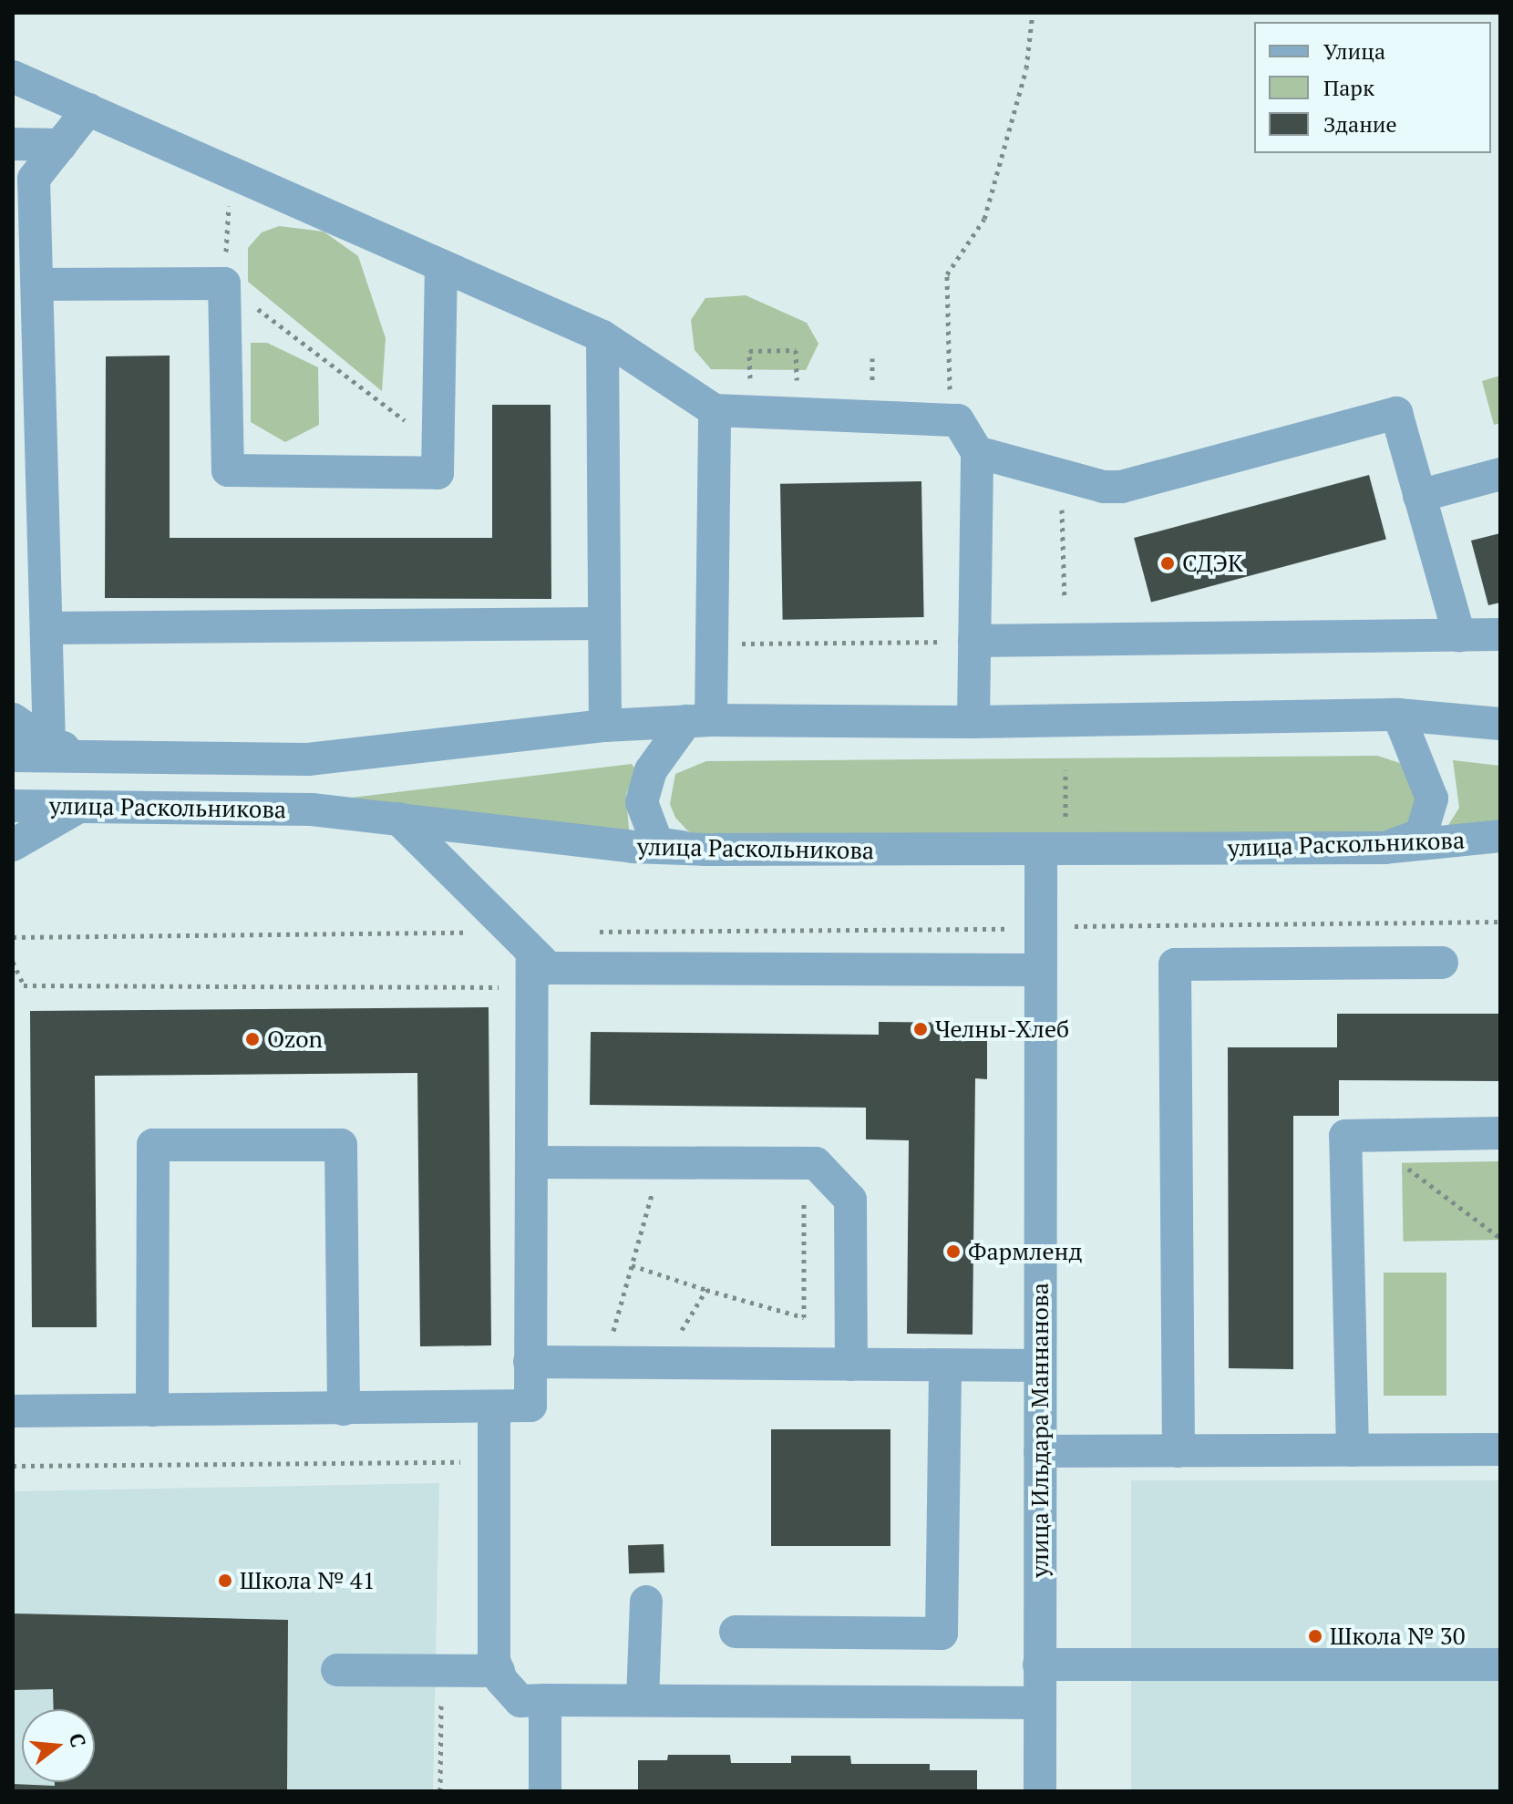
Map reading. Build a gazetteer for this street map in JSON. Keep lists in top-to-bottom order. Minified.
{"streets":{"street":["улица Раскольникова","улица Ильдара Маннанова"]},"crossings":[["улица Раскольникова","улица Ильдара Маннанова"]],"places":["СДЭК","Челны-Хлеб","Ozon","Фармленд","Школа № 41","Школа № 30"],"legend":["Улица","Парк","Здание"],"north":"right"}
